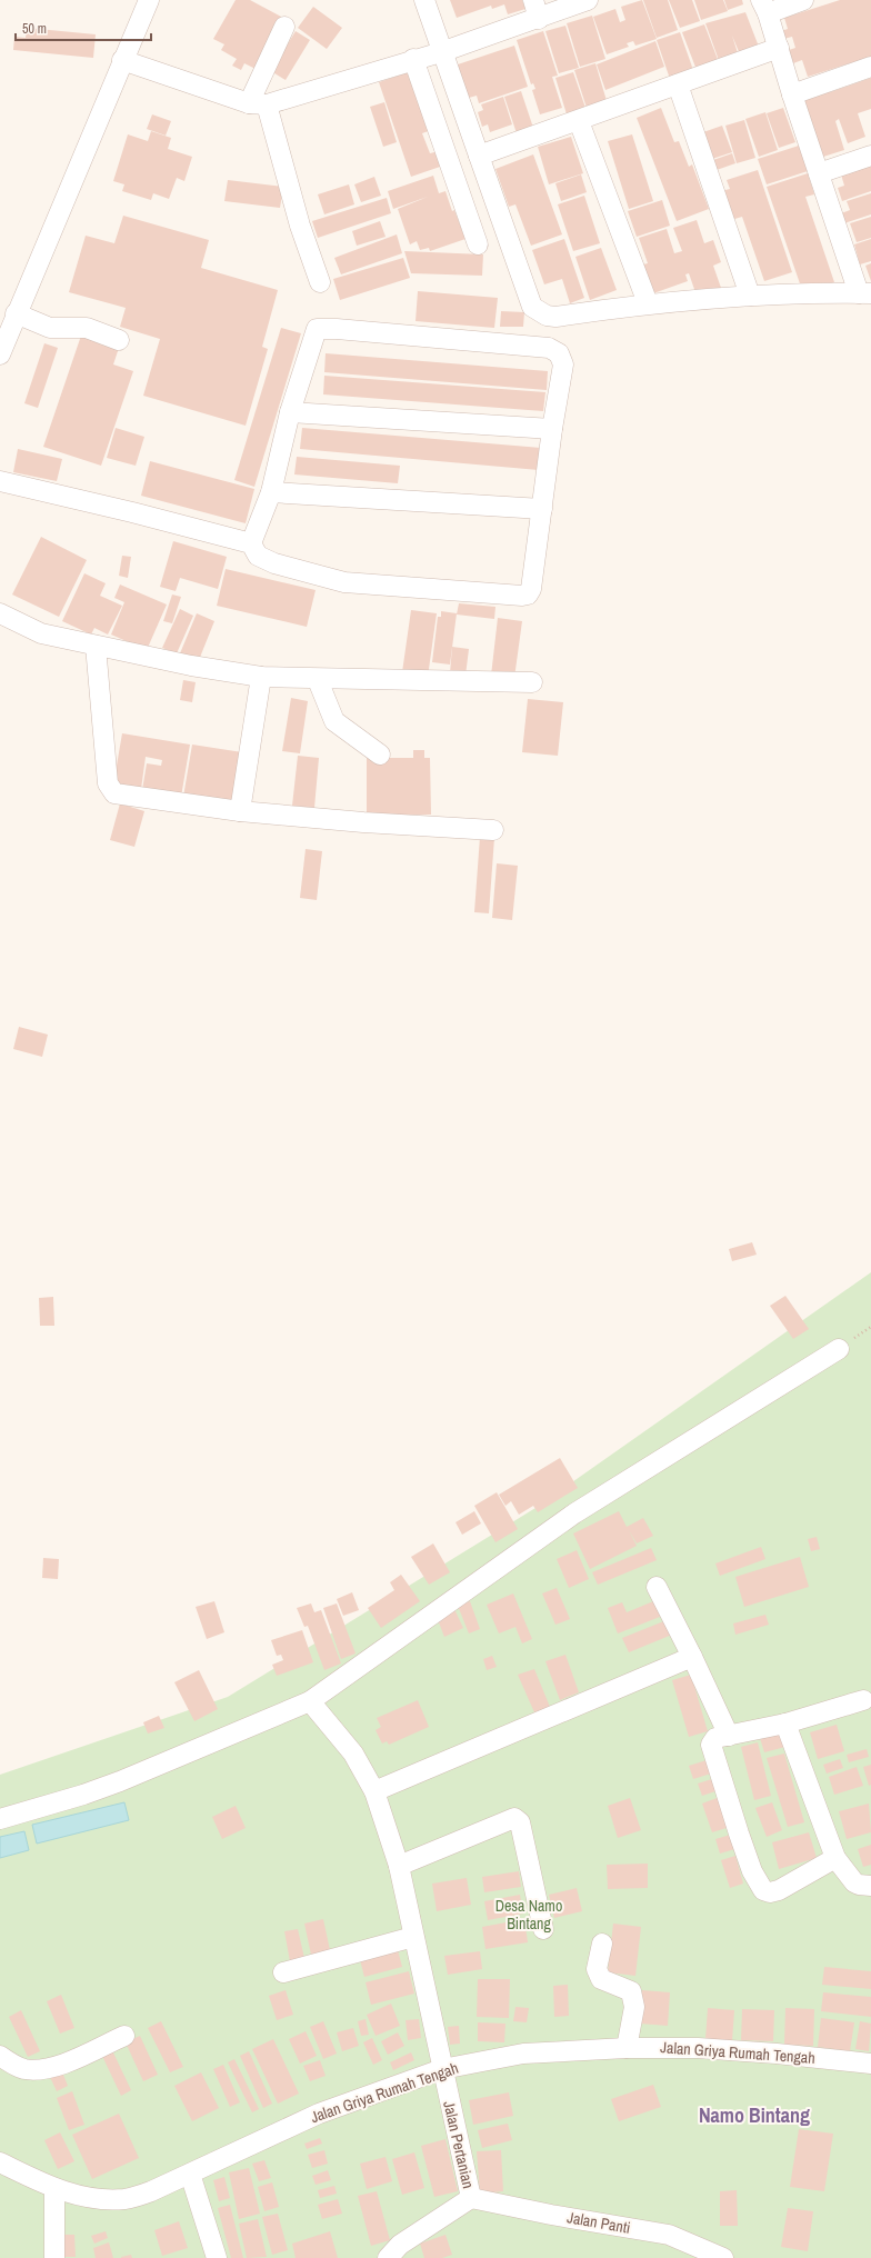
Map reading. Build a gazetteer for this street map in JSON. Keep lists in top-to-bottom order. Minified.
{"streets":{"street":["Jalan Griya Rumah Tengah","Jalan Pertanian","Jalan Panti"]},"crossings":[["Jalan Griya Rumah Tengah","Jalan Pertanian"],["Jalan Pertanian","Jalan Panti"]],"districts":["Namo Bintang"],"parks":["Desa Namo Bintang"],"scale_bar":"50 m"}
